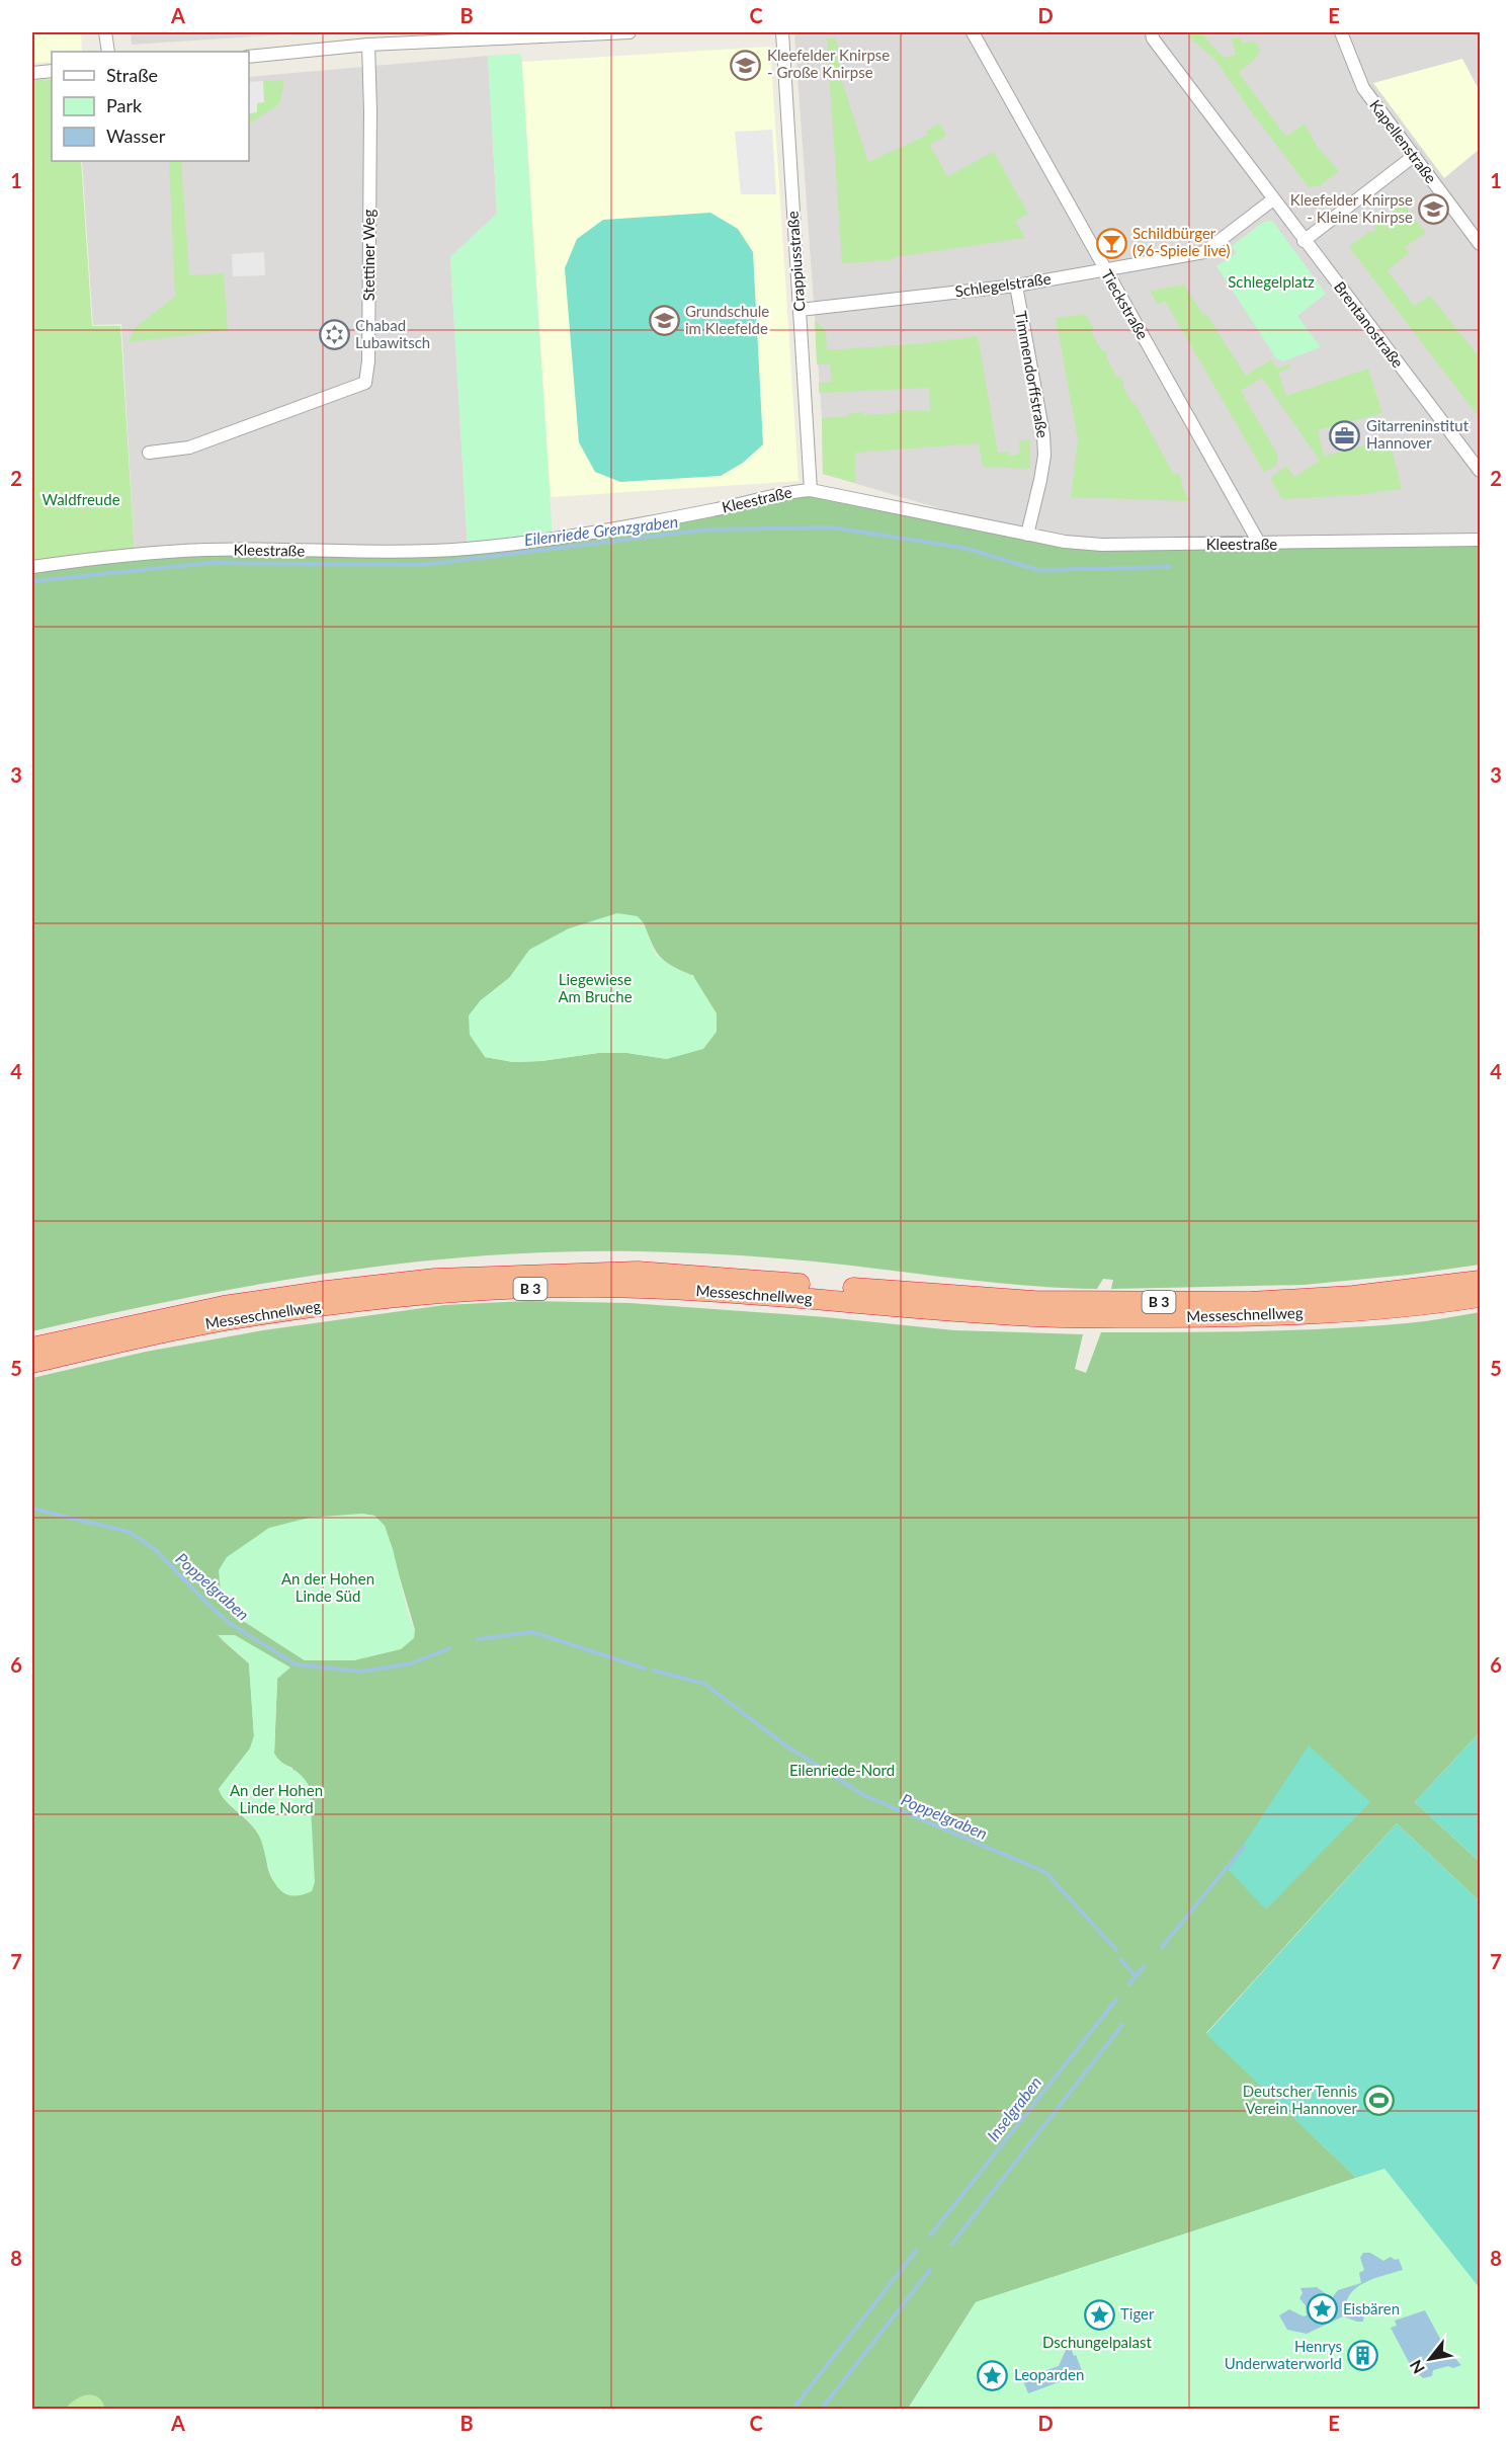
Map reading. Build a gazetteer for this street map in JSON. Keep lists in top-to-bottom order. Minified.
{"streets":{"highway":["B 3","Messeschnellweg"],"street":["Kapellenstraße","Stettiner Weg","Crappiusstraße","Schlegelstraße","Tieckstraße","Brentanostraße","Timmendorffstraße","Kleestraße"]},"crossings":[["Crappiusstraße","Schlegelstraße"],["Crappiusstraße","Kleestraße"],["Schlegelstraße","Tieckstraße"],["Schlegelstraße","Brentanostraße"],["Schlegelstraße","Timmendorffstraße"],["Tieckstraße","Kleestraße"],["Timmendorffstraße","Kleestraße"]],"water":["Eilenriede Grenzgraben","Poppelgraben","Inselgraben"],"parks":["Schlegelplatz","Waldfreude","Liegewiese Am Bruche","An der Hohen Linde Süd","Eilenriede-Nord","An der Hohen Linde Nord","Dschungelpalast"],"places":{"school or university":["Kleefelder Knirpse - Große Knirpse","Kleefelder Knirpse - Kleine Knirpse","Grundschule im Kleefelde"],"bar":["Schildbürger (96-Spiele live)"],"synagogue":["Chabad Lubawitsch"],"office":["Gitarreninstitut Hannover"],"sports":["Deutscher Tennis Verein Hannover"],"place":["Eisbären","Tiger","Leoparden"],"building":["Henrys Underwaterworld"]},"legend":["Straße","Park","Wasser"],"north":"bottom left","grid":{"columns":["A","B","C","D","E"],"rows":["1","2","3","4","5","6","7","8"]}}
